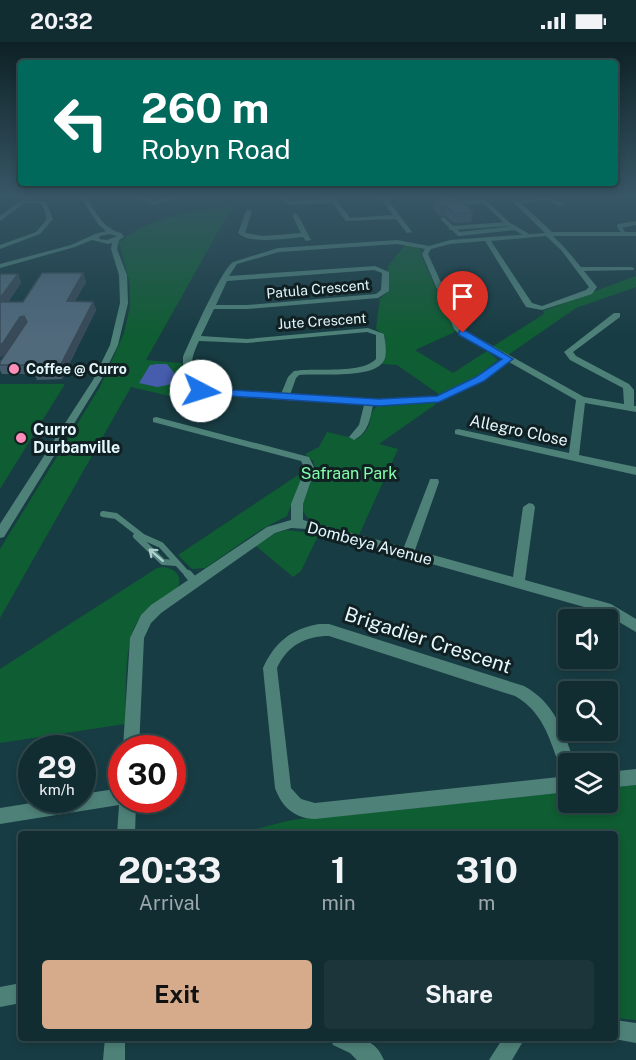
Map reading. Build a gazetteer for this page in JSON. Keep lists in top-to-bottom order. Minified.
{"streets":{"street":["Patula Crescent","Jute Crescent","Allegro Close","Dombeya Avenue","Brigadier Crescent"]},"parks":["Safraan Park"],"places":["Coffee @ Curro","Curro Durbanville"],"page":{"status":"20:32","turn":["260 m","Robyn Road"],"speed":"29 km/h","limit":"30","eta":["20:33","Arrival","1","min","310","m"],"buttons":["Exit","Share"]}}
